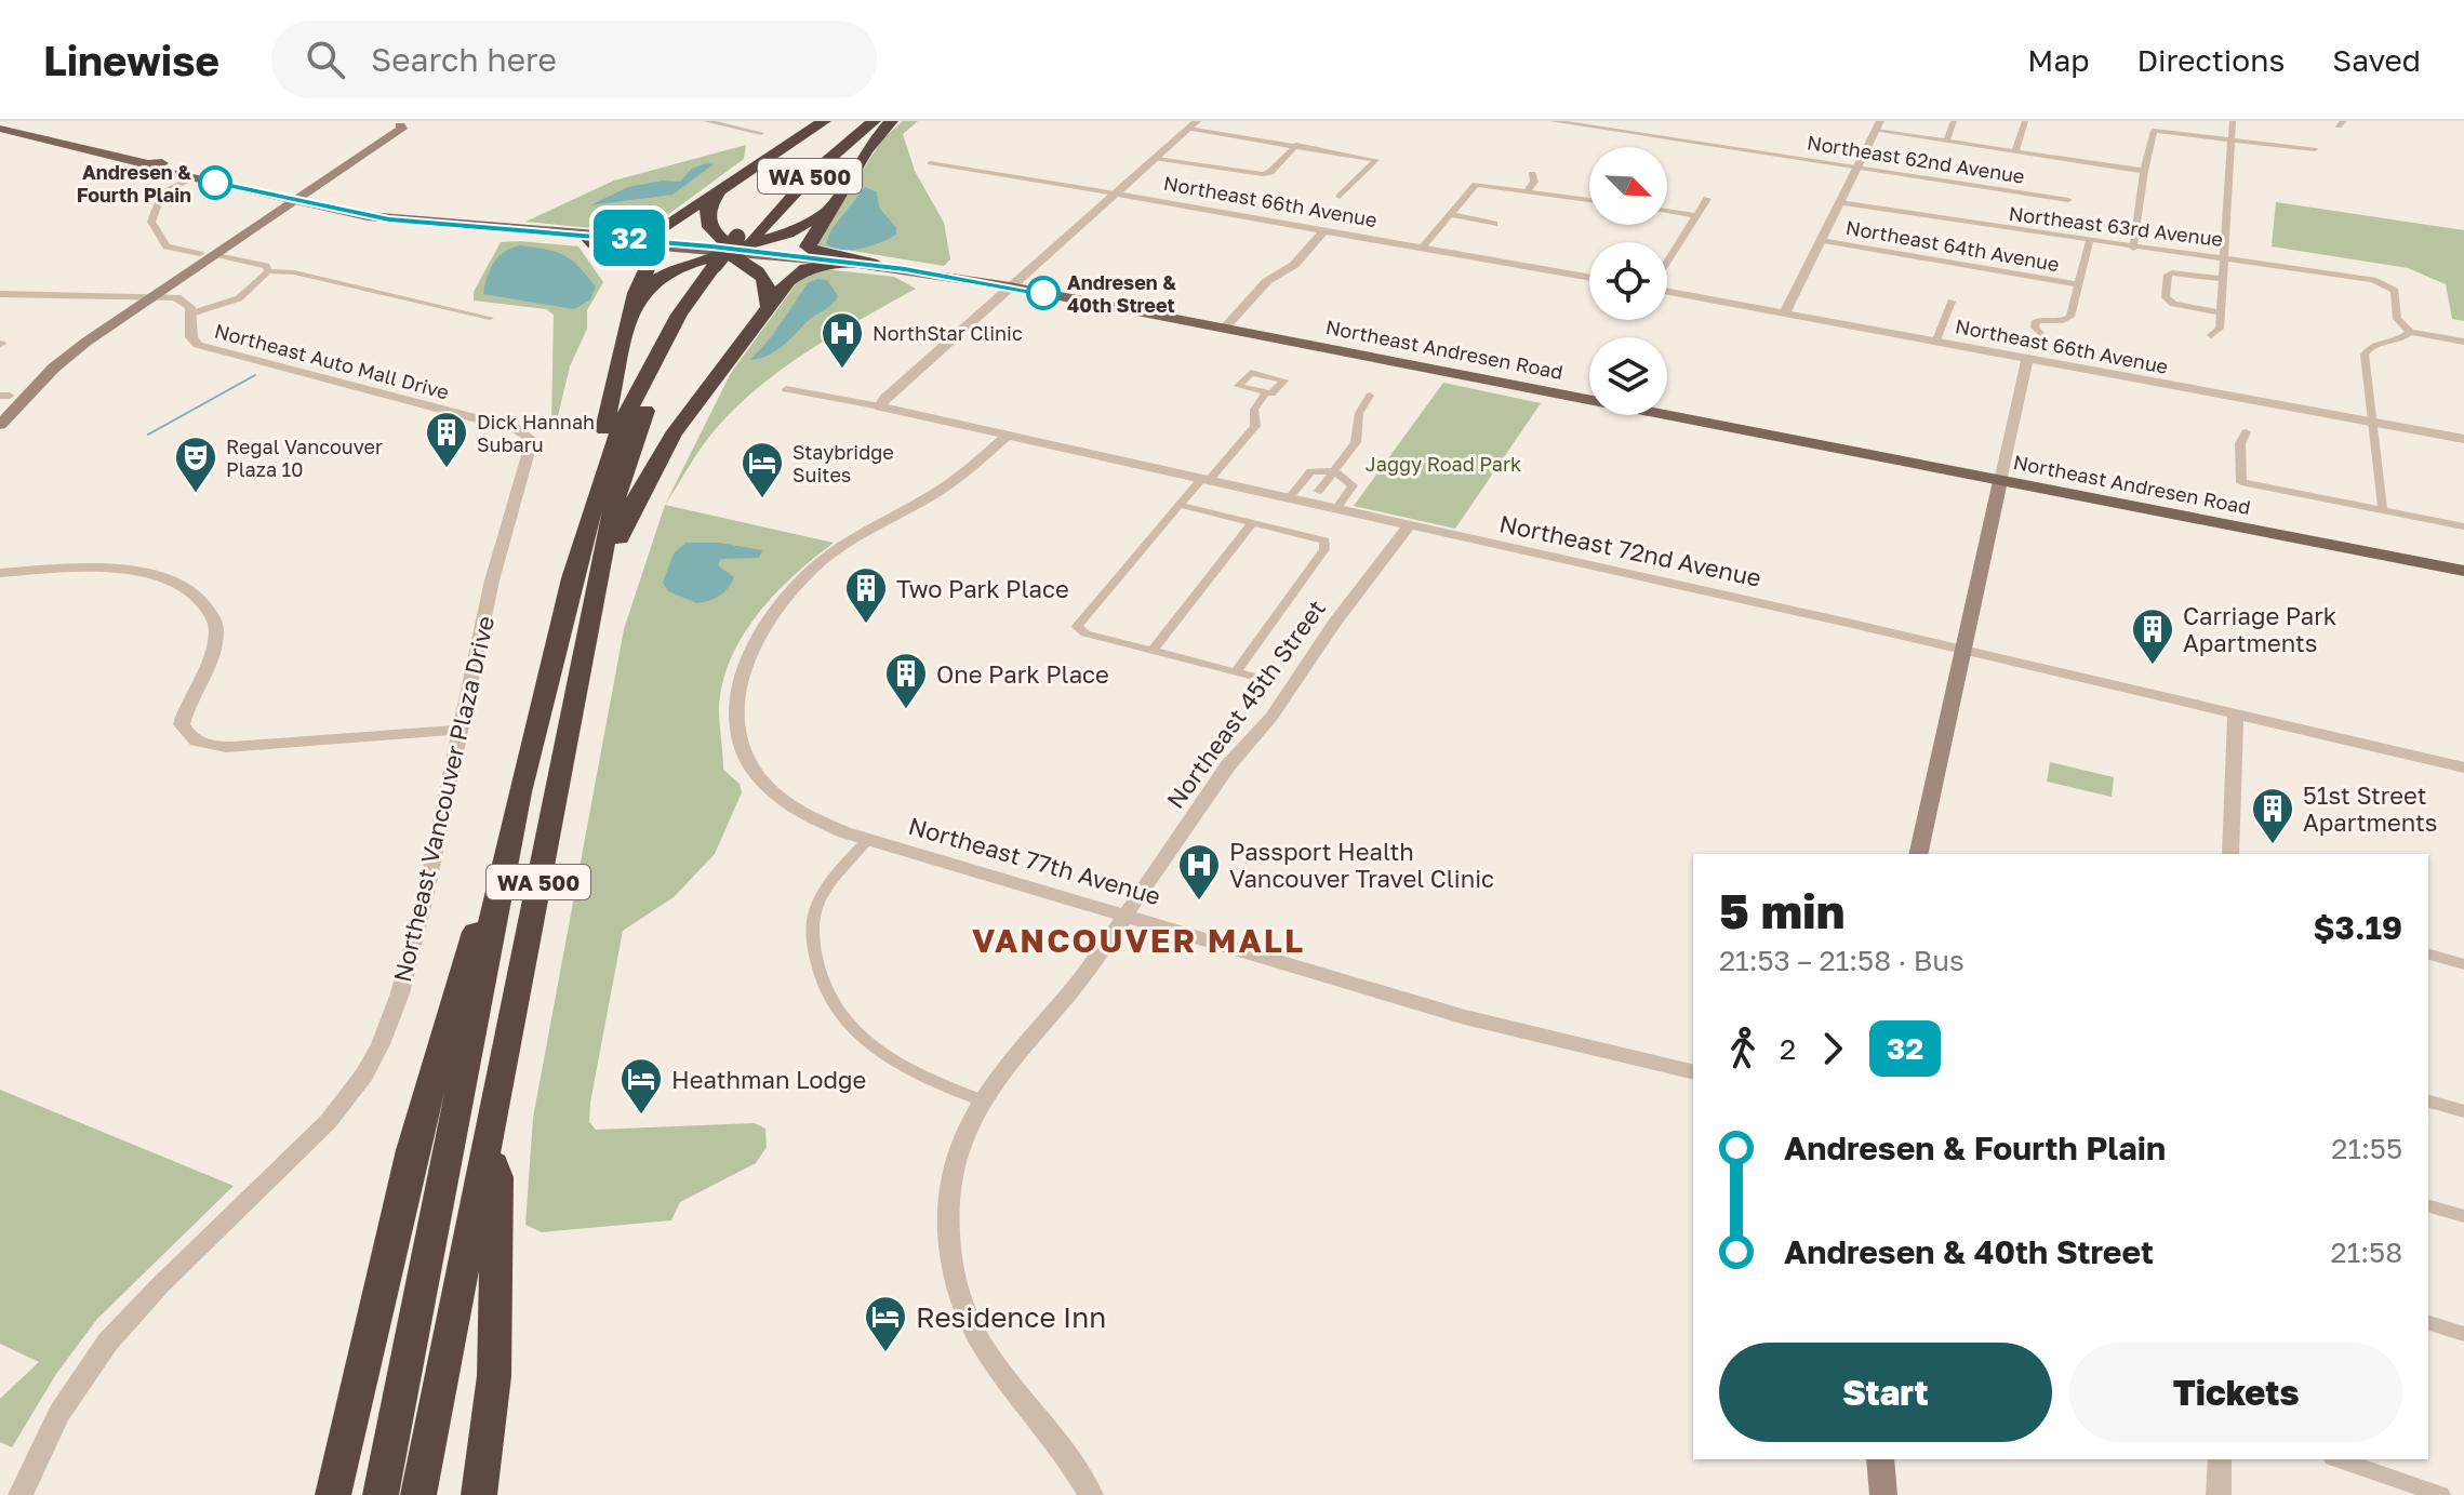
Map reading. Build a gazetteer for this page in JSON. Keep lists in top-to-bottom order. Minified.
{"streets":{"highway":["WA 500"],"main road":["Northeast Andresen Road"],"street":["Northeast 62nd Avenue","Northeast 66th Avenue","Northeast 63rd Avenue","Northeast 64th Avenue","Northeast Auto Mall Drive","Northeast 72nd Avenue","Northeast 45th Street","Northeast Vancouver Plaza Drive","Northeast 77th Avenue"]},"crossings":[["WA 500","Northeast Andresen Road"],["Northeast Auto Mall Drive","Northeast Vancouver Plaza Drive"],["Northeast 72nd Avenue","Northeast 45th Street"],["Northeast 72nd Avenue","Northeast 77th Avenue"],["Northeast 45th Street","Northeast 77th Avenue"]],"districts":["VANCOUVER MALL"],"parks":["Jaggy Road Park"],"places":{"other":["Andresen & Fourth Plain","Andresen & 40th Street"],"hospital":["NorthStar Clinic","Passport Health Vancouver Travel Clinic"],"building":["Dick Hannah Subaru","Two Park Place","Carriage Park Apartments","One Park Place","51st Street Apartments"],"theatre":["Regal Vancouver Plaza 10"],"hotel":["Staybridge Suites","Heathman Lodge","Residence Inn"]},"lines":["bus line 32"],"north":"bottom right","page":{"header":"Linewise","search":"Search here","nav":["Map","Directions","Saved"],"on_map":"32","heading":["5 min","21:53 – 21:58 · Bus","$3.19"],"legs":["2","32"],"list":[{"name":"Andresen & Fourth Plain","value":"21:55"},{"name":"Andresen & 40th Street","value":"21:58"}],"buttons":["Start","Tickets"]}}
